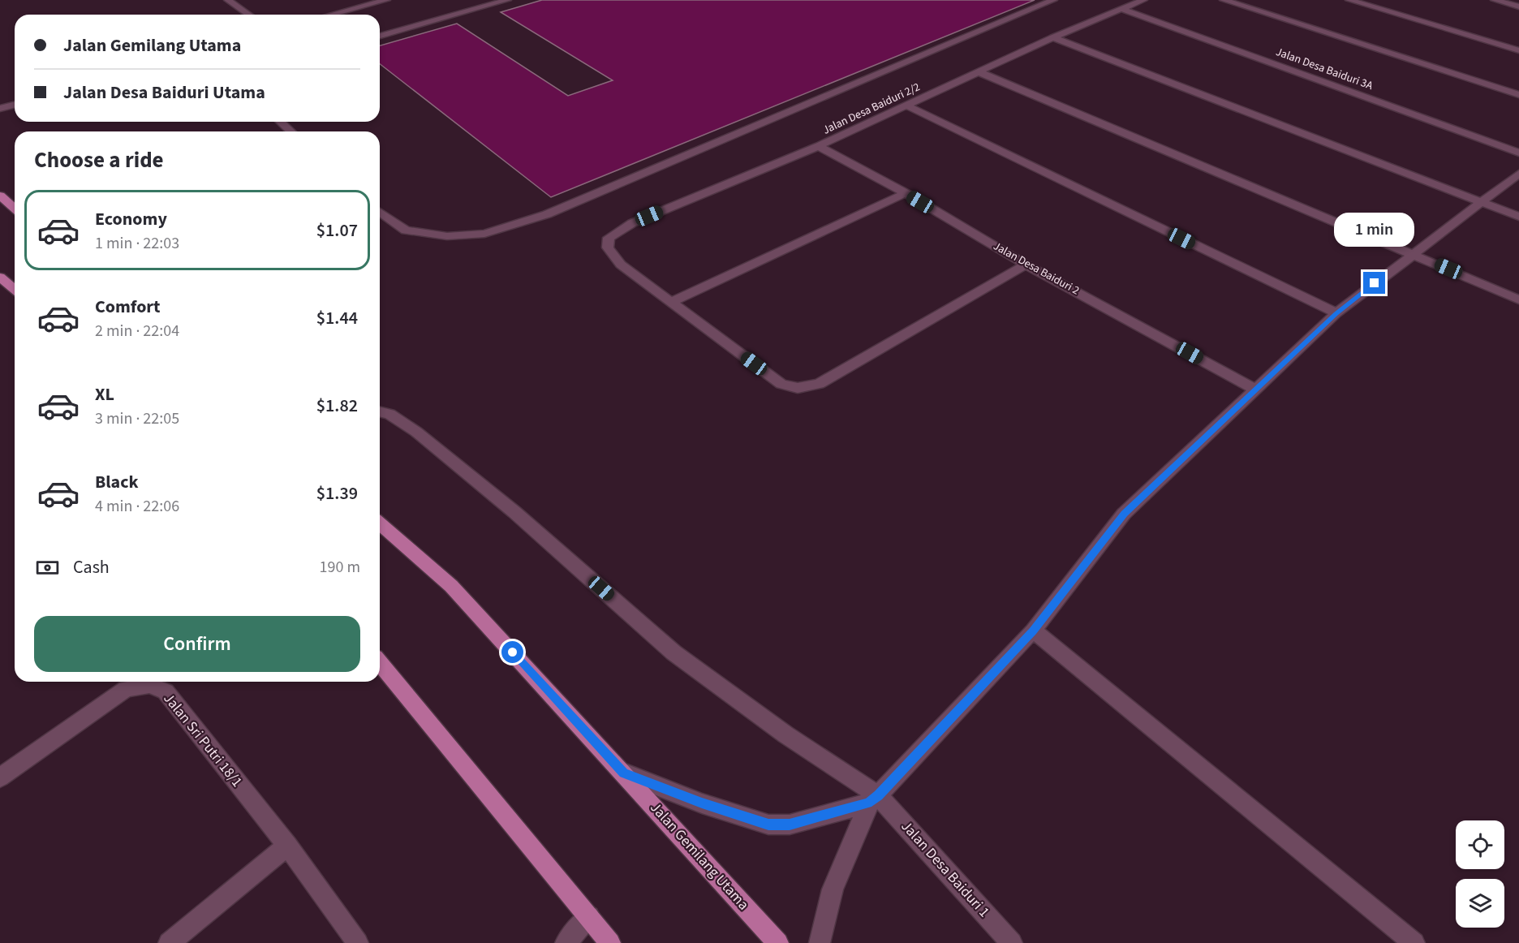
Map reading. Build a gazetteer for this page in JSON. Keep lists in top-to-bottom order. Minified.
{"streets":{"main road":["Jalan Gemilang Utama"],"street":["Jalan Desa Baiduri 3A","Jalan Desa Baiduri 2/2","Jalan Desa Baiduri 2","Jalan Sri Putri 18/1","Jalan Desa Baiduri 1"]},"crossings":[["Jalan Desa Baiduri 3A","Jalan Desa Baiduri 2/2"],["Jalan Desa Baiduri 2/2","Jalan Desa Baiduri 2"]],"page":{"banner":["Jalan Gemilang Utama","Jalan Desa Baiduri Utama"],"heading":"Choose a ride","list":[{"name":"Economy","note":"1 min · 22:03","value":"$1.07"},{"name":"Comfort","note":"2 min · 22:04","value":"$1.44"},{"name":"XL","note":"3 min · 22:05","value":"$1.82"},{"name":"Black","note":"4 min · 22:06","value":"$1.39"}],"bubble":"1 min","pay":["Cash","190 m"],"buttons":"Confirm"}}
